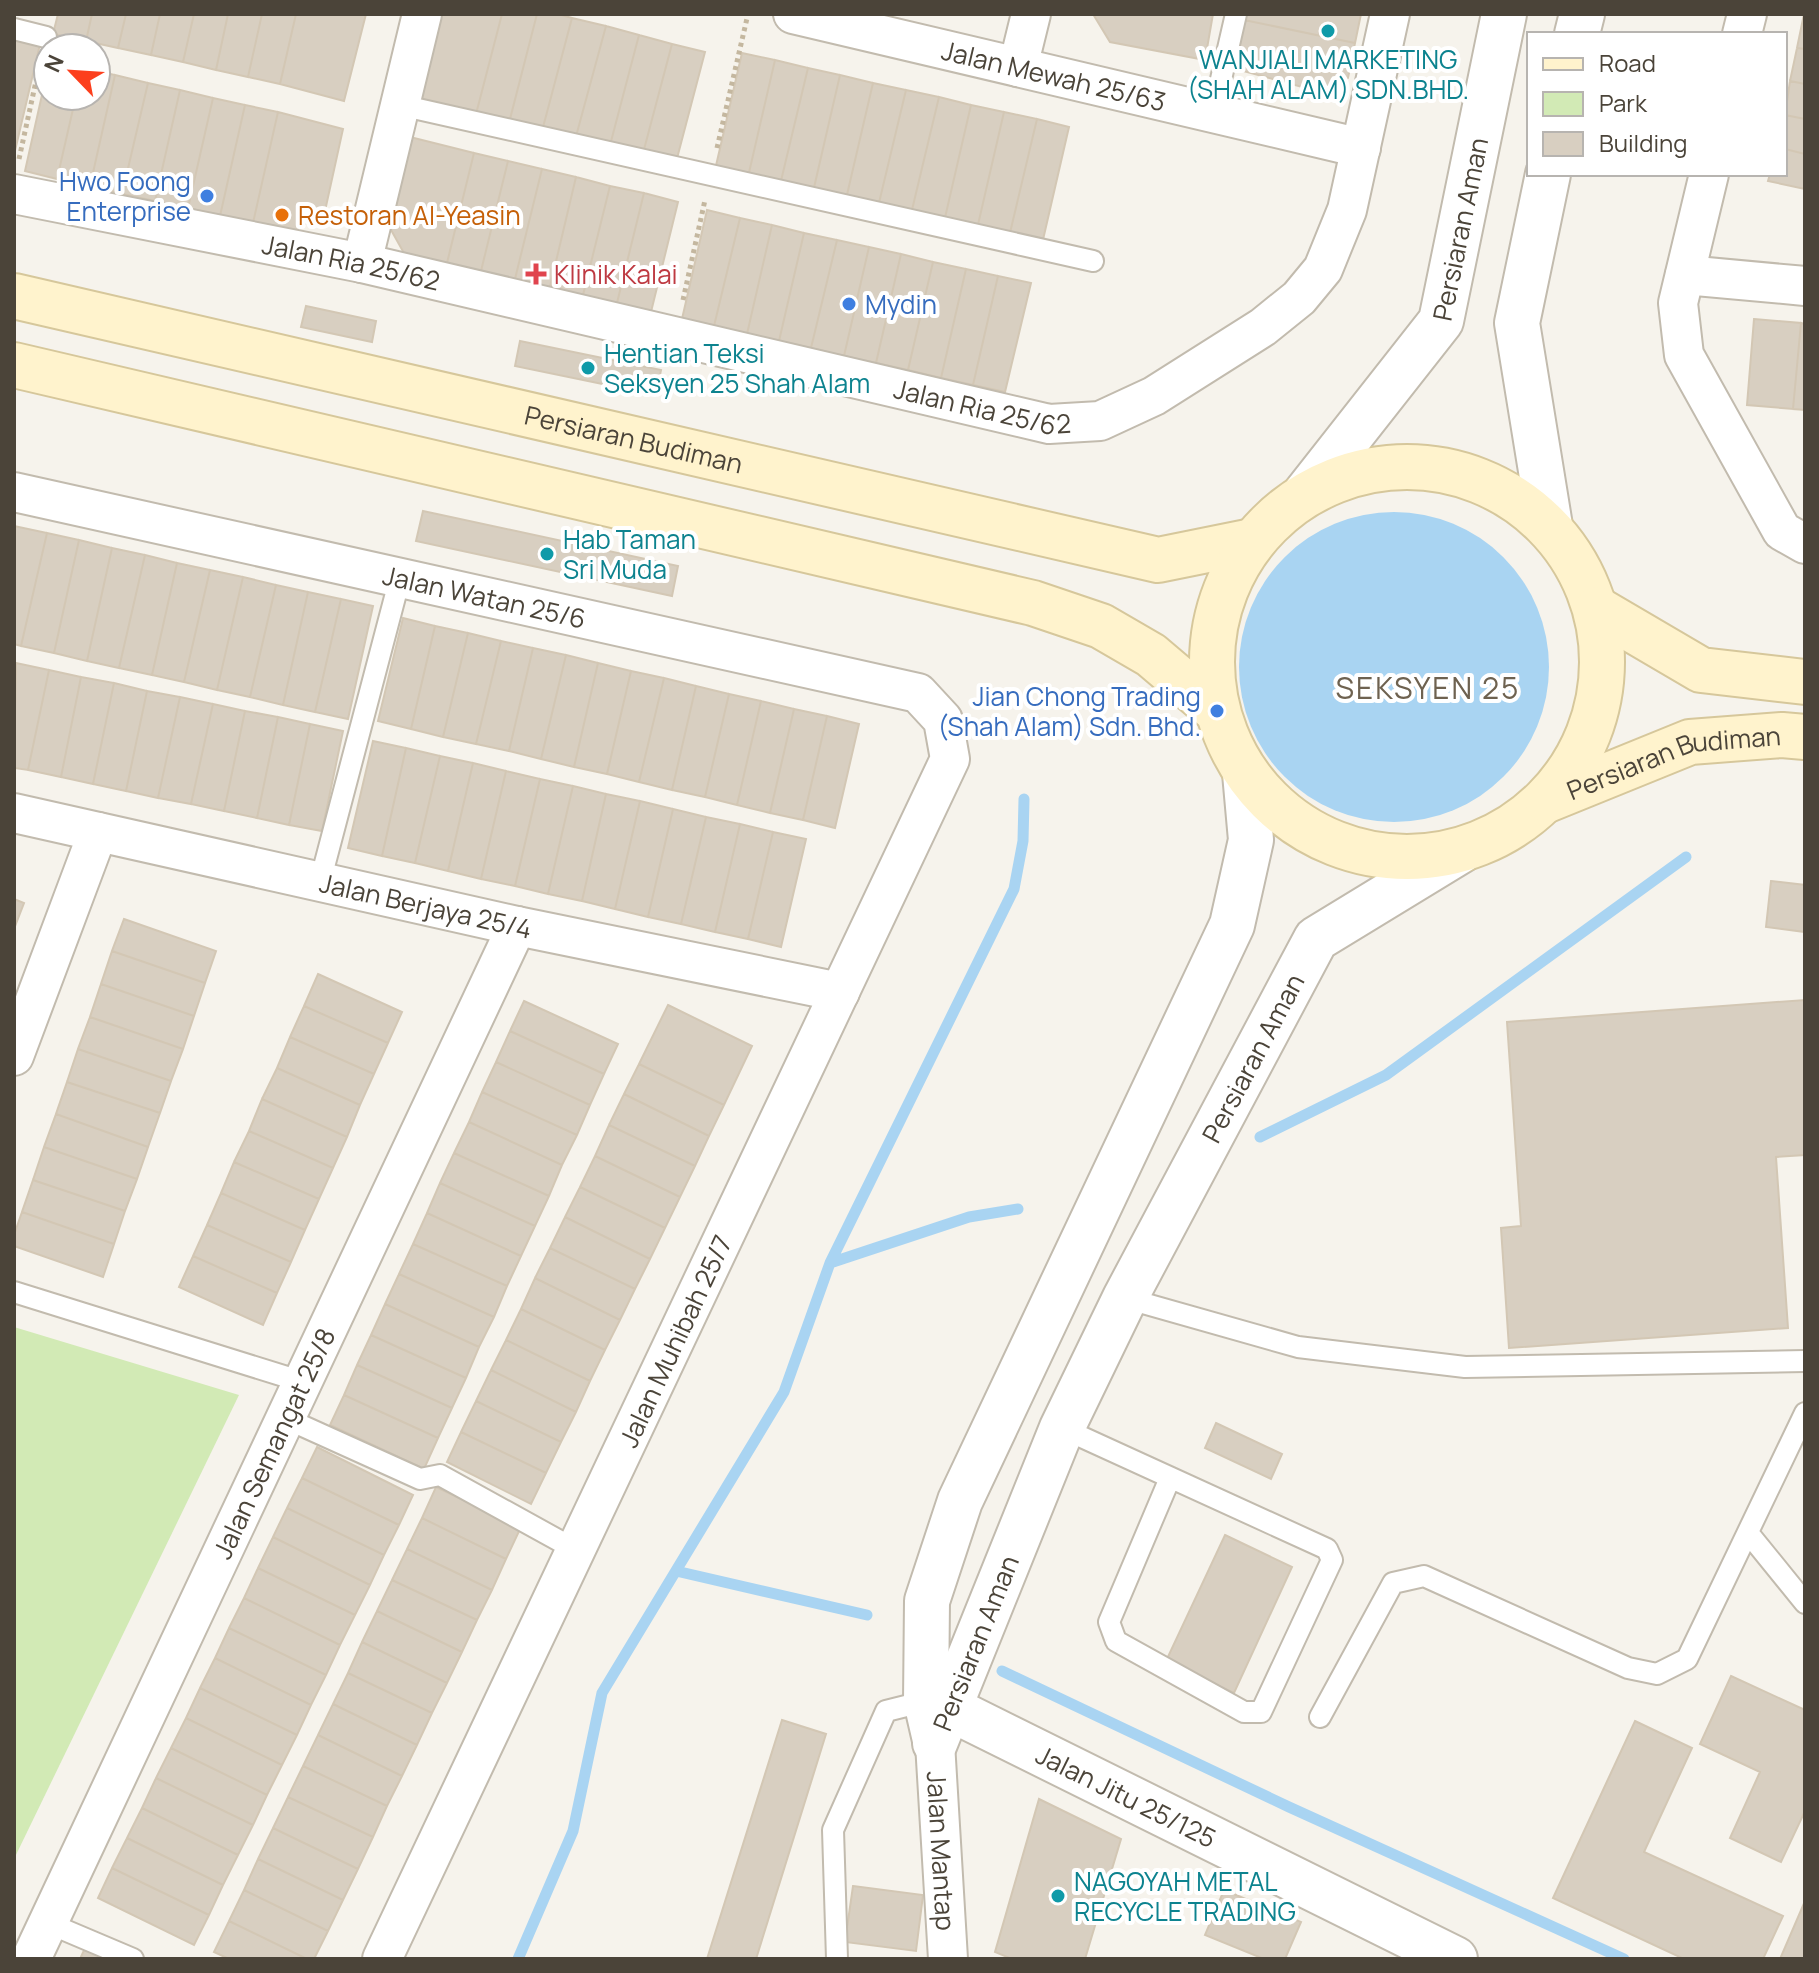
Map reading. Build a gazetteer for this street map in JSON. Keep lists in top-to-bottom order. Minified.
{"streets":{"main road":["Persiaran Budiman"],"street":["Jalan Mewah 25/63","Persiaran Aman","Jalan Ria 25/62","Jalan Watan 25/6","Jalan Berjaya 25/4","Jalan Muhibah 25/7","Jalan Semangat 25/8","Jalan Jitu 25/125","Jalan Mantap"]},"crossings":[["Jalan Mewah 25/63","Jalan Ria 25/62"],["Persiaran Aman","Jalan Jitu 25/125"],["Persiaran Aman","Jalan Mantap"],["Jalan Watan 25/6","Jalan Muhibah 25/7"],["Jalan Berjaya 25/4","Jalan Muhibah 25/7"],["Jalan Berjaya 25/4","Jalan Semangat 25/8"],["Jalan Jitu 25/125","Jalan Mantap"]],"districts":["SEKSYEN 25"],"places":{"other":["WANJIALI MARKETING (SHAH ALAM) SDN.BHD.","Hwo Foong Enterprise","Restoran Al-Yeasin","Mydin","Hentian Teksi Seksyen 25 Shah Alam","Hab Taman Sri Muda","Jian Chong Trading (Shah Alam) Sdn. Bhd.","NAGOYAH METAL RECYCLE TRADING"],"health":["Klinik Kalai"]},"legend":["Road","Park","Building"],"north":"top left"}
